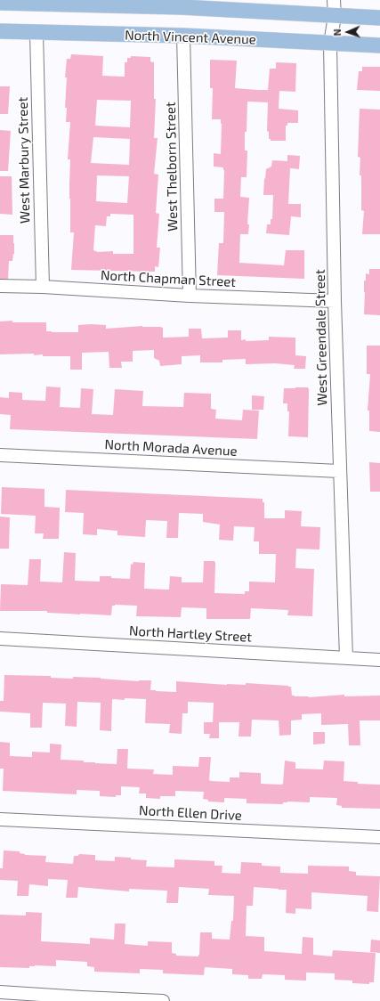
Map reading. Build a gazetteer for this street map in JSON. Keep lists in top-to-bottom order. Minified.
{"streets":{"main road":["North Vincent Avenue"],"street":["West Marbury Street","West Thelborn Street","North Chapman Street","West Greendale Street","North Morada Avenue","North Hartley Street","North Ellen Drive"]},"crossings":[["North Vincent Avenue","West Marbury Street"],["North Vincent Avenue","West Thelborn Street"],["North Vincent Avenue","West Greendale Street"],["West Marbury Street","North Chapman Street"],["West Thelborn Street","North Chapman Street"],["North Chapman Street","West Greendale Street"],["West Greendale Street","North Morada Avenue"],["West Greendale Street","North Hartley Street"]],"north":"left"}
